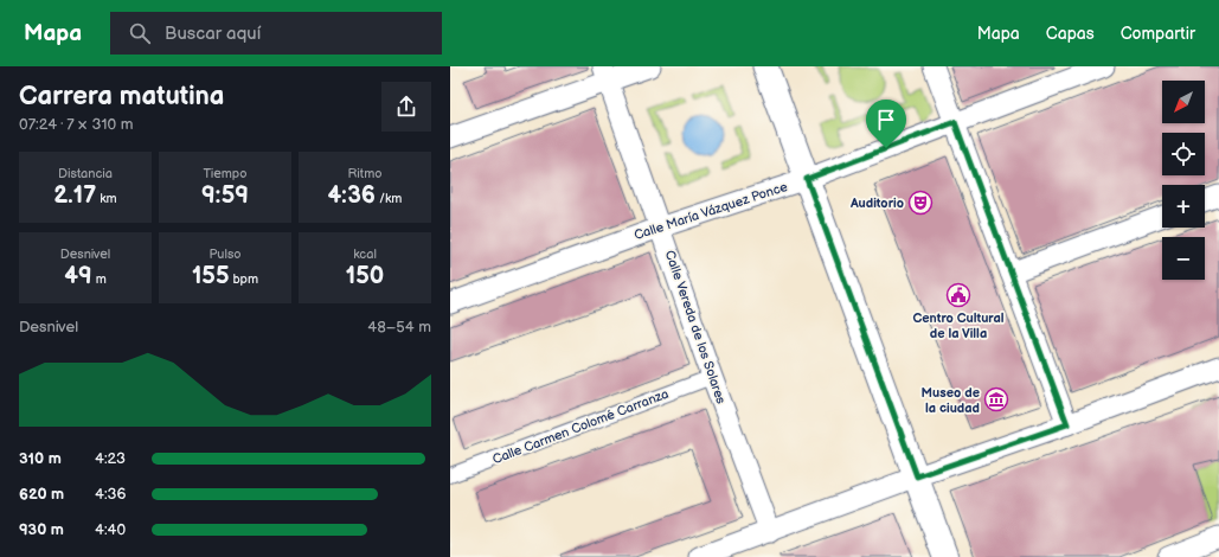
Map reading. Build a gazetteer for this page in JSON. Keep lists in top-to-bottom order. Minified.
{"streets":{"street":["Calle María Vázquez Ponce","Calle Vereda de los Solares","Calle Carmen Colomé Carranza"]},"crossings":[["Calle María Vázquez Ponce","Calle Vereda de los Solares"],["Calle Vereda de los Solares","Calle Carmen Colomé Carranza"]],"places":{"theatre":["Auditorio"],"public building":["Centro Cultural de la Villa"],"museum":["Museo de la ciudad"]},"north":"bottom left","page":{"header":"Mapa","search":"Buscar aquí","nav":["Mapa","Capas","Compartir"],"heading":["Carrera matutina","07:24 · 7 × 310 m"],"map_buttons":["+","−"],"stats":[["Distancia","2.17 km"],["Tiempo","9:59"],["Ritmo","4:36 /km"],["Desnivel","49 m"],["Pulso","155 bpm"],["kcal","150"]],"chart":["Desnivel","48–54 m"],"list":[{"name":"310 m","note":"4:23"},{"name":"620 m","note":"4:36"},{"name":"930 m","note":"4:40"}]}}
